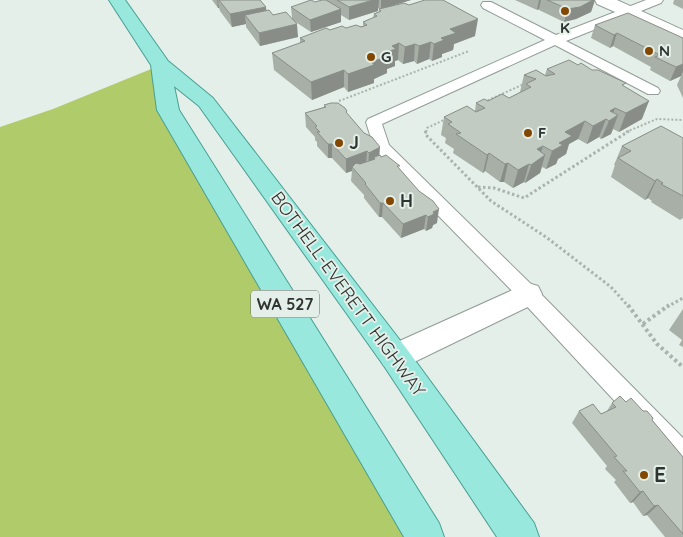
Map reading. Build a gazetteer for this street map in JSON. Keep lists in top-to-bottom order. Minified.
{"streets":{"main road":["BOTHELL-EVERETT HIGHWAY","WA 527"]},"places":["K","N","G","F","J","H","E"]}
